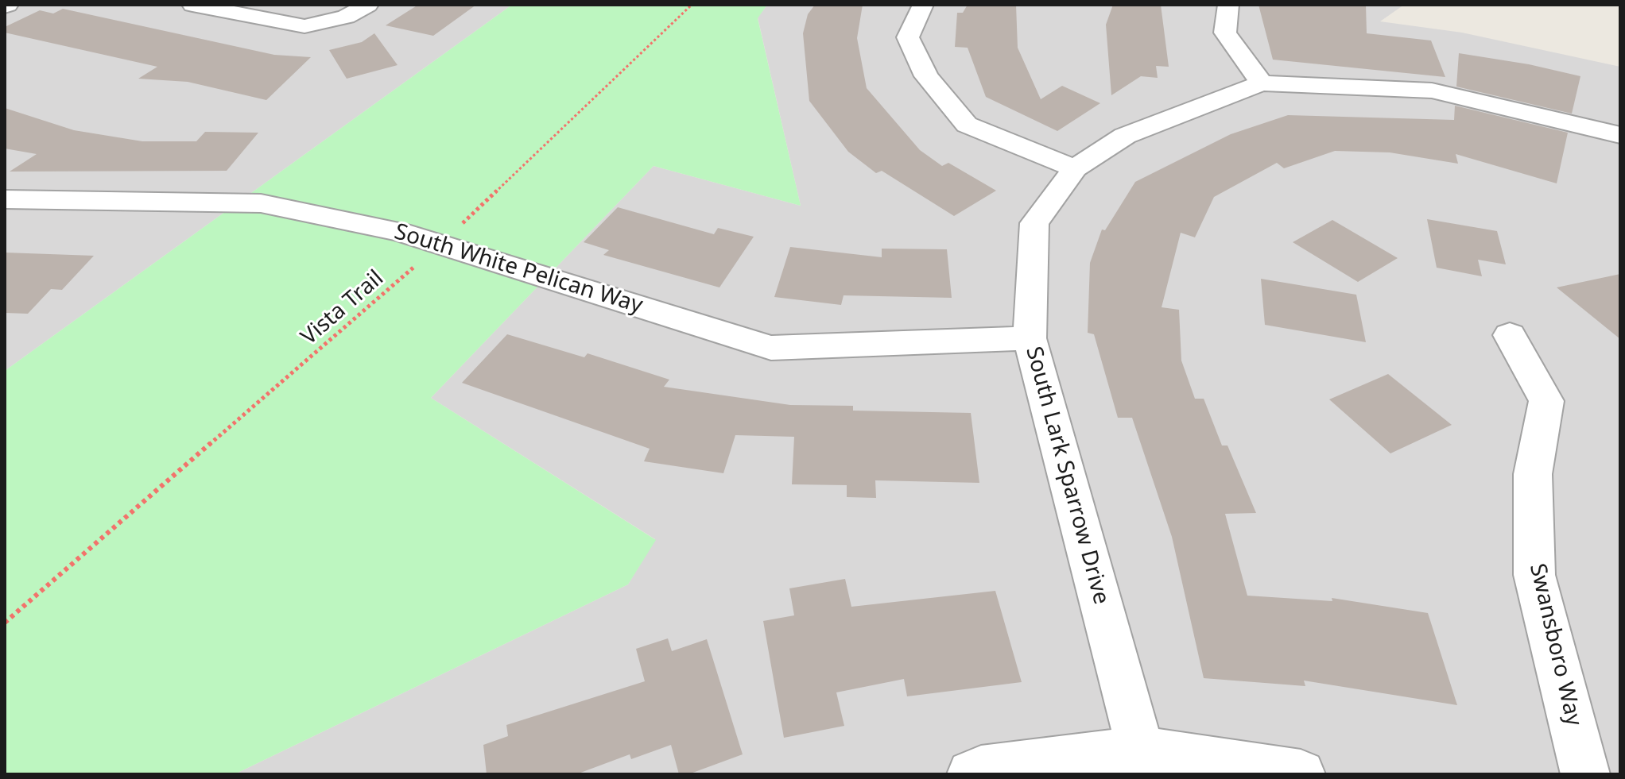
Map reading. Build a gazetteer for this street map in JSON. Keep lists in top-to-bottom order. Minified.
{"streets":{"street":["South White Pelican Way","South Lark Sparrow Drive","Swansboro Way"],"path":["Vista Trail"]},"crossings":[["South White Pelican Way","Vista Trail"],["South White Pelican Way","South Lark Sparrow Drive"]]}
